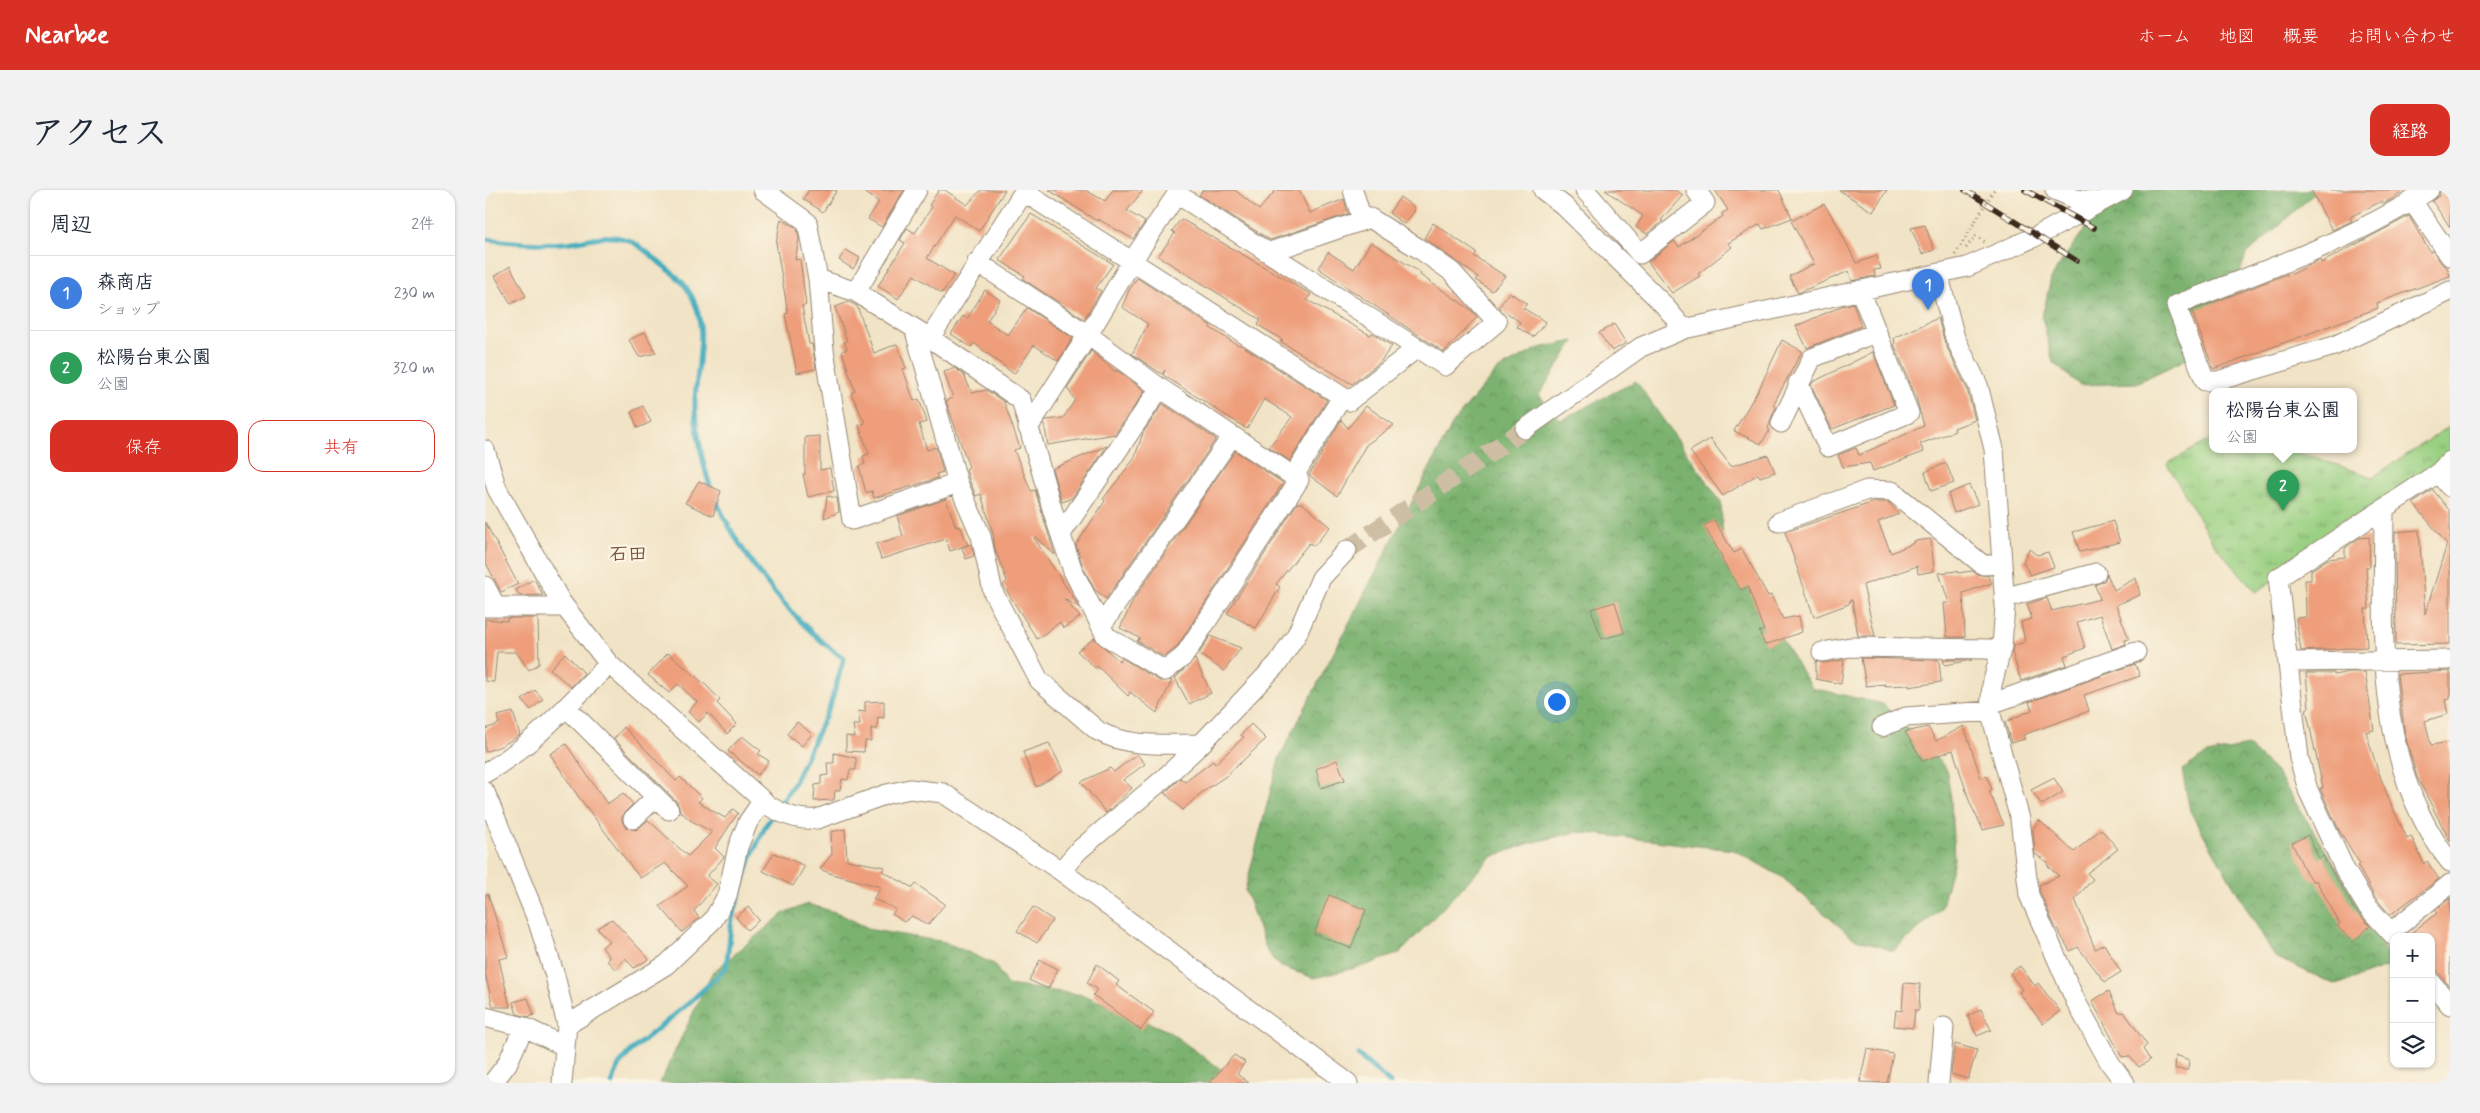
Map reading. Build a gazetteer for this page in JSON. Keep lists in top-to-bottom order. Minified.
{"districts":["石田"],"page":{"header":"Nearbee","nav":["ホーム","地図","概要","お問い合わせ"],"title":"アクセス","buttons":["経路",["保存","共有"]],"heading":["周辺","2件"],"list":[{"mark":"1","name":"森商店","note":"ショップ","value":"230 m"},{"mark":"2","name":"松陽台東公園","note":"公園","value":"320 m"}],"pins":["1","2"],"popup":["松陽台東公園","公園"],"map_buttons":["+","−"]}}
